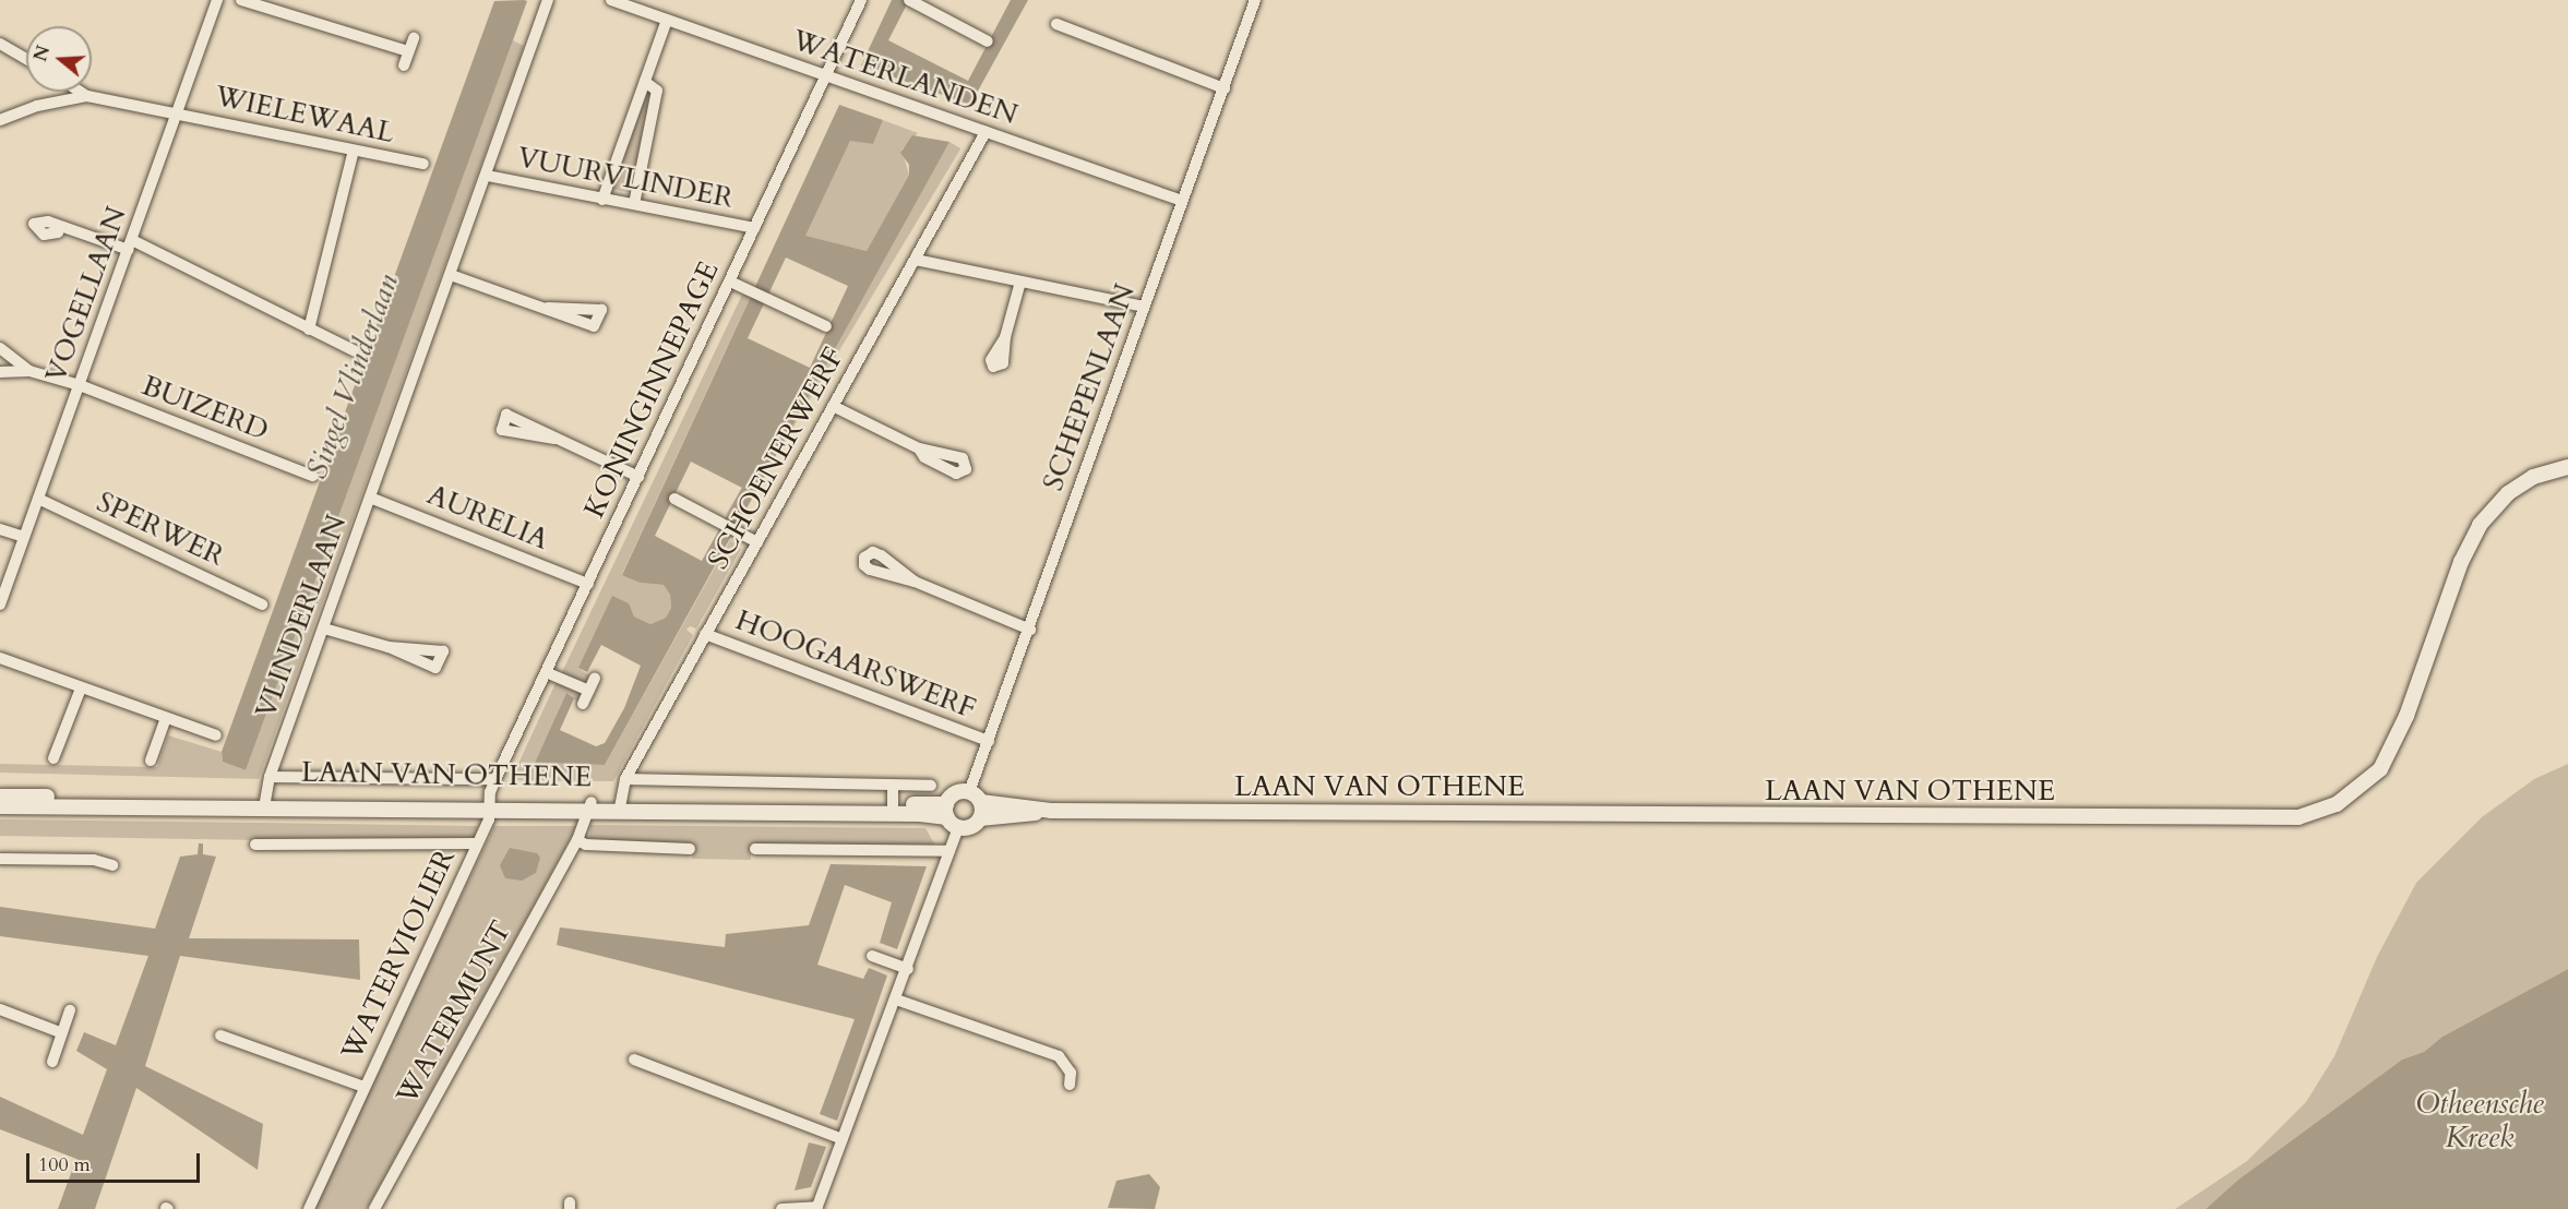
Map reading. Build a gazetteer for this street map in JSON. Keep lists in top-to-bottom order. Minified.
{"streets":{"street":["WATERLANDEN","WIELEWAAL","VUURVLINDER","VOGELLAAN","SCHEPENLAAN","KONINGINNEPAGE","BUIZERD","SCHOENERWERF","AURELIA","SPERWER","VLINDERLAAN","HOOGAARSWERF","LAAN VAN OTHENE","WATERVIOLIER","WATERMUNT"]},"crossings":[["WATERLANDEN","SCHEPENLAAN"],["WATERLANDEN","KONINGINNEPAGE"],["WATERLANDEN","SCHOENERWERF"],["WIELEWAAL","VOGELLAAN"],["VUURVLINDER","KONINGINNEPAGE"],["VUURVLINDER","VLINDERLAAN"],["VOGELLAAN","BUIZERD"],["VOGELLAAN","SPERWER"],["SCHEPENLAAN","HOOGAARSWERF"],["SCHEPENLAAN","LAAN VAN OTHENE"],["KONINGINNEPAGE","AURELIA"],["KONINGINNEPAGE","LAAN VAN OTHENE"],["KONINGINNEPAGE","WATERVIOLIER"],["SCHOENERWERF","HOOGAARSWERF"],["SCHOENERWERF","LAAN VAN OTHENE"],["AURELIA","VLINDERLAAN"],["VLINDERLAAN","LAAN VAN OTHENE"],["LAAN VAN OTHENE","WATERVIOLIER"],["LAAN VAN OTHENE","WATERMUNT"]],"water":["Singel Vlinderlaan","Otheensche Kreek"],"scale_bar":"100 m","north":"left"}
